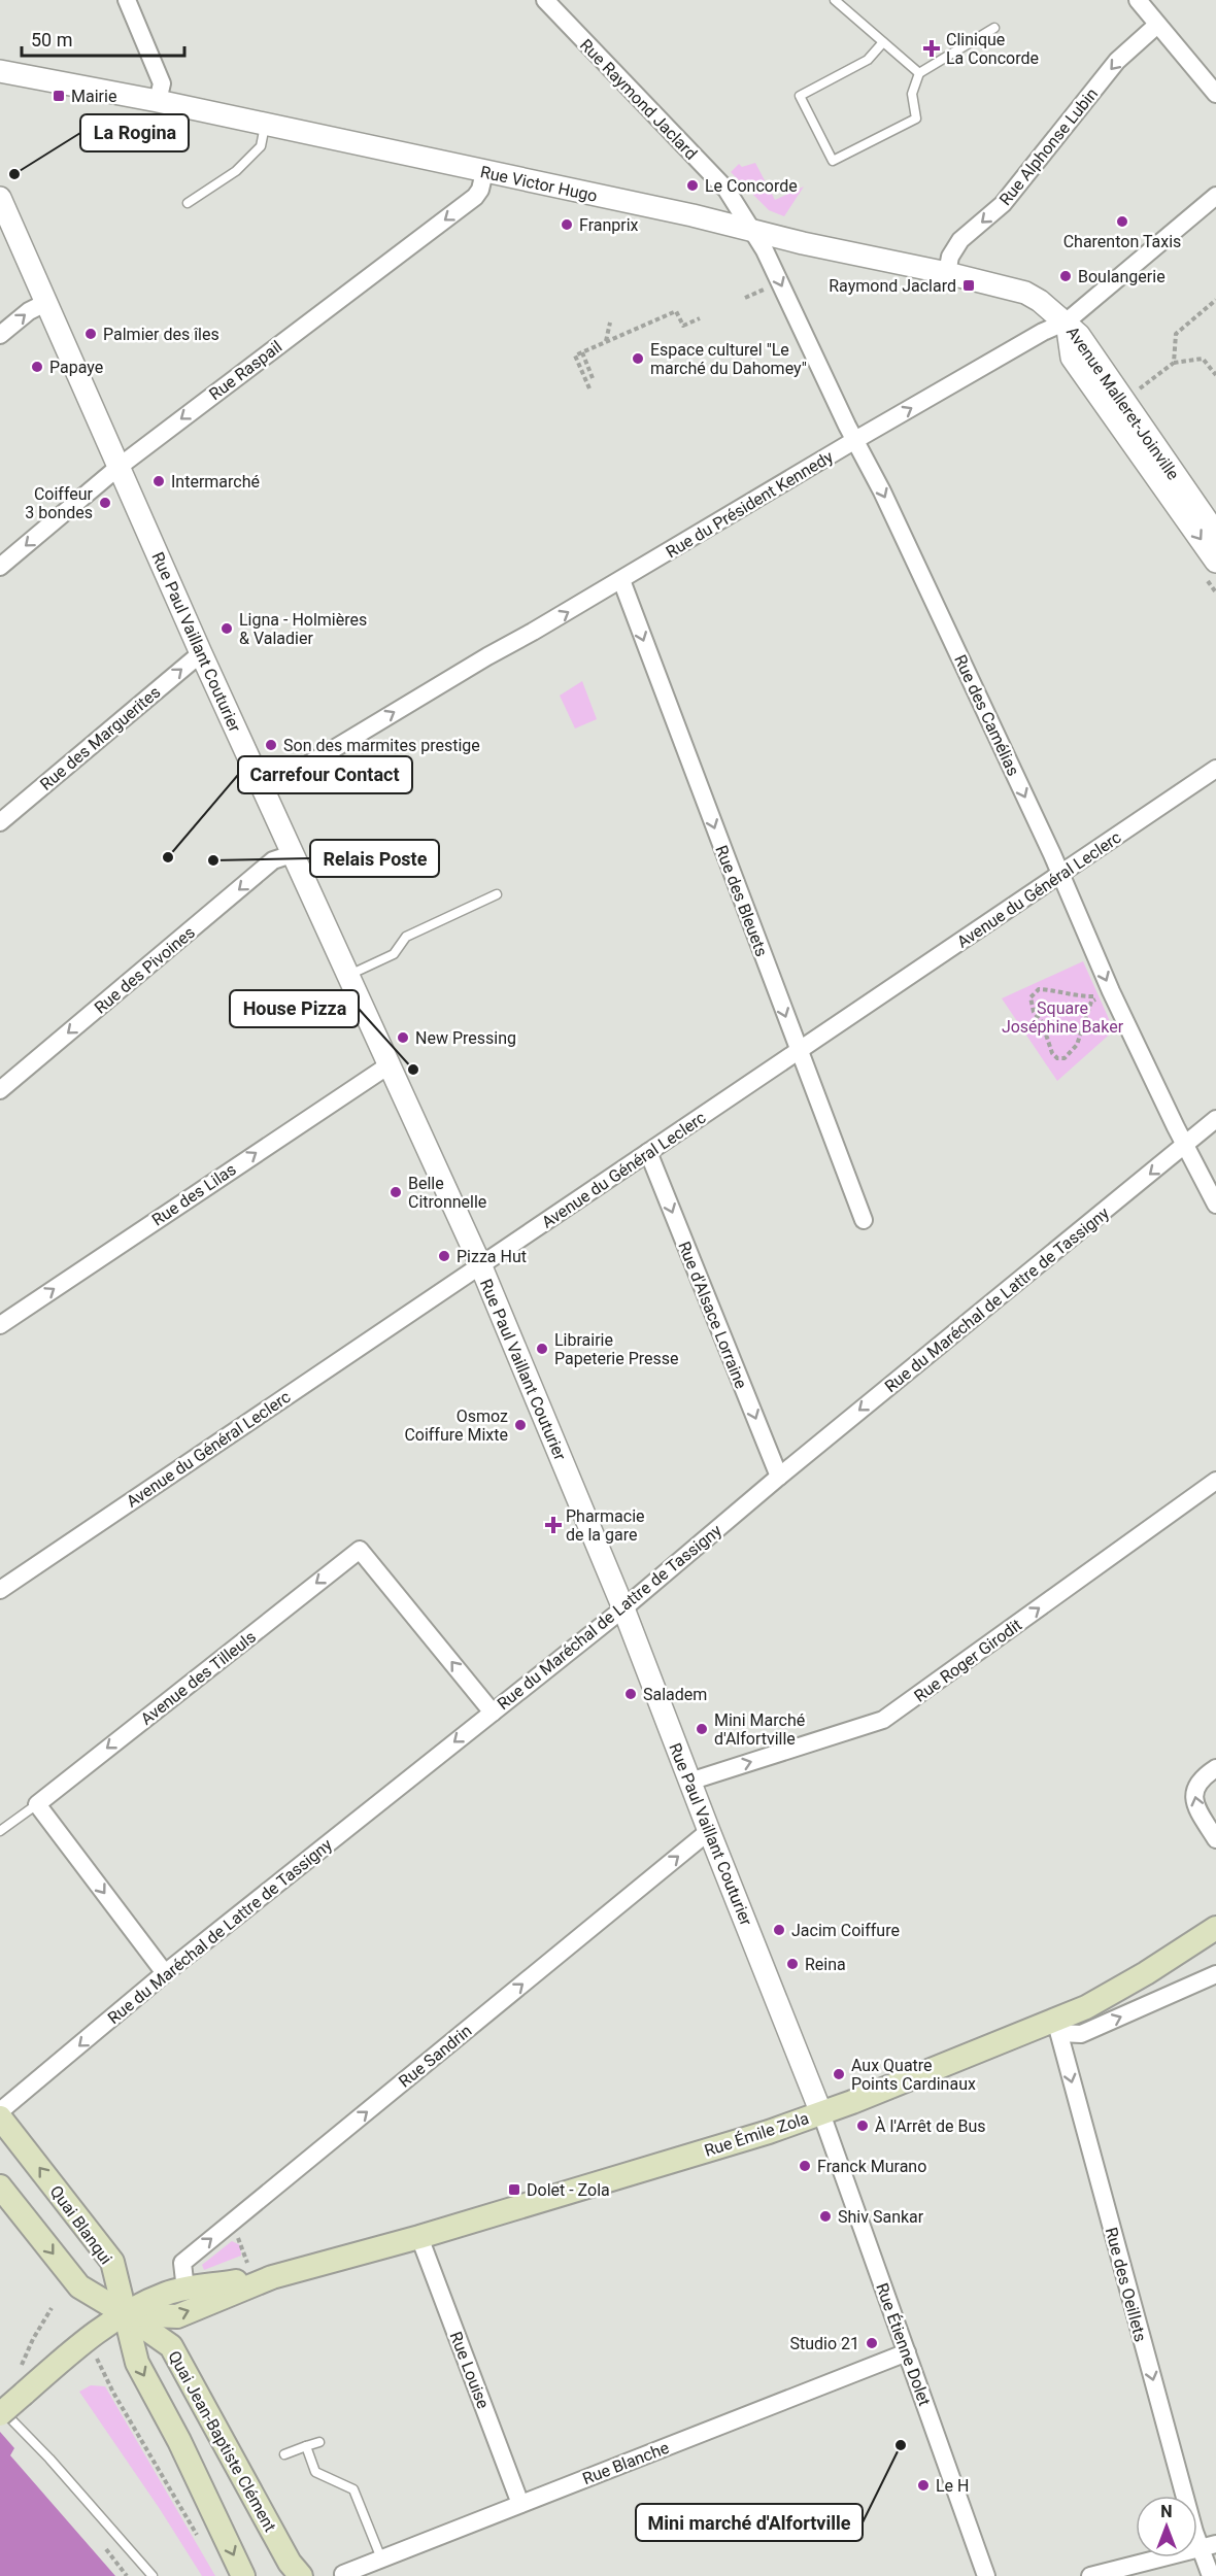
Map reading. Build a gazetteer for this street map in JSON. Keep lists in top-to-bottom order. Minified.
{"streets":{"main road":["Rue Émile Zola","Quai Blanqui","Quai Jean-Baptiste Clément"],"street":["Rue Raymond Jaclard","Rue Alphonse Lubin","Rue Victor Hugo","Rue Raspail","Avenue Malleret-Joinville","Rue du Président Kennedy","Rue Paul Vaillant Couturier","Rue des Camélias","Rue des Marguerites","Avenue du Général Leclerc","Rue des Bleuets","Rue des Pivoines","Rue des Lilas","Rue du Maréchal de Lattre de Tassigny","Rue d'Alsace Lorraine","Rue Roger Girodit","Avenue des Tilleuls","Rue Sandrin","Rue des Oeillets","Rue Étienne Dolet","Rue Louise","Rue Blanche"]},"crossings":[["Rue Raymond Jaclard","Rue Victor Hugo"],["Rue Raymond Jaclard","Rue des Camélias"],["Rue Alphonse Lubin","Rue Victor Hugo"],["Rue Victor Hugo","Rue Raspail"],["Rue Victor Hugo","Avenue Malleret-Joinville"],["Rue Victor Hugo","Rue du Président Kennedy"],["Rue Victor Hugo","Rue des Camélias"],["Rue Raspail","Rue Paul Vaillant Couturier"],["Avenue Malleret-Joinville","Rue du Président Kennedy"],["Rue du Président Kennedy","Rue Paul Vaillant Couturier"],["Rue du Président Kennedy","Rue des Camélias"],["Rue du Président Kennedy","Rue des Bleuets"],["Rue Paul Vaillant Couturier","Rue des Marguerites"],["Rue Paul Vaillant Couturier","Avenue du Général Leclerc"],["Rue Paul Vaillant Couturier","Rue des Pivoines"],["Rue Paul Vaillant Couturier","Rue des Lilas"],["Rue Paul Vaillant Couturier","Rue du Maréchal de Lattre de Tassigny"],["Rue Paul Vaillant Couturier","Rue Roger Girodit"],["Rue Paul Vaillant Couturier","Rue Sandrin"],["Rue Paul Vaillant Couturier","Rue Émile Zola"],["Rue Paul Vaillant Couturier","Rue Étienne Dolet"],["Rue des Camélias","Avenue du Général Leclerc"],["Rue des Camélias","Rue du Maréchal de Lattre de Tassigny"],["Avenue du Général Leclerc","Rue des Bleuets"],["Avenue du Général Leclerc","Rue d'Alsace Lorraine"],["Rue du Maréchal de Lattre de Tassigny","Rue d'Alsace Lorraine"],["Rue du Maréchal de Lattre de Tassigny","Avenue des Tilleuls"],["Rue Sandrin","Rue Émile Zola"],["Rue Émile Zola","Quai Blanqui"],["Rue Émile Zola","Rue des Oeillets"],["Rue Émile Zola","Rue Étienne Dolet"],["Rue Émile Zola","Rue Louise"],["Rue Émile Zola","Quai Jean-Baptiste Clément"],["Quai Blanqui","Quai Jean-Baptiste Clément"],["Rue Étienne Dolet","Rue Blanche"],["Rue Louise","Rue Blanche"]],"one_way":["Rue Alphonse Lubin","Rue Raspail","Rue du Président Kennedy","Rue des Camélias","Rue des Marguerites","Rue des Bleuets","Rue des Pivoines","Rue des Lilas","Rue du Maréchal de Lattre de Tassigny","Rue d'Alsace Lorraine","Rue Roger Girodit","Rue Sandrin","Rue des Oeillets"],"parks":["Square Joséphine Baker"],"places":{"health":["Clinique La Concorde","Pharmacie de la gare"],"transit":["Mairie","Raymond Jaclard","Dolet - Zola"],"other":["La Rogina","Le Concorde","Charenton Taxis","Franprix","Boulangerie","Palmier des îles","Espace culturel \"Le marché du Dahomey\"","Papaye","Intermarché","Coiffeur 3 bondes","Ligna - Holmières & Valadier","Son des marmites prestige","Carrefour Contact","Relais Poste","New Pressing","House Pizza","Belle Citronnelle","Pizza Hut","Librairie Papeterie Presse","Osmoz Coiffure Mixte","Saladem","Mini Marché d'Alfortville","Jacim Coiffure","Reina","Aux Quatre Points Cardinaux","À l'Arrêt de Bus","Franck Murano","Shiv Sankar","Studio 21","Mini marché d'Alfortville","Le H"]},"scale_bar":"50 m","north":"top"}
